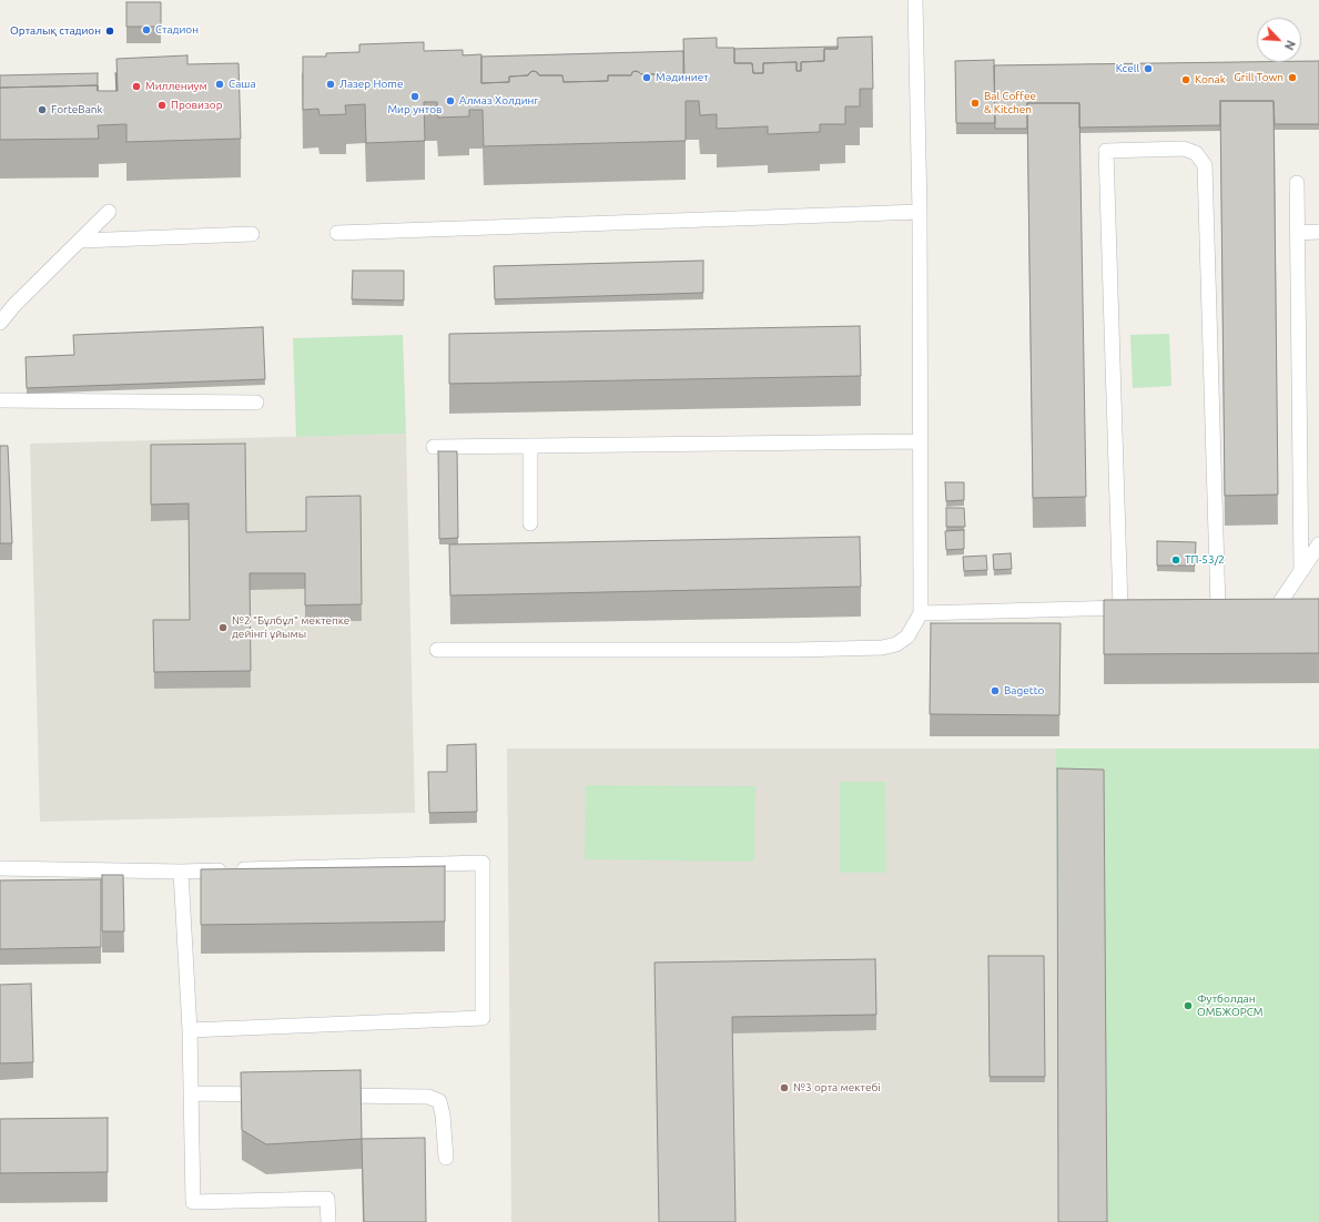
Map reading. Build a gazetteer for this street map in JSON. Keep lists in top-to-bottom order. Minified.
{"places":["Стадион","Орталық стадион","Kcell","Мәдиниет","Grill Town","Konak","Саша","Лазер Home","Миллениум","Мир унтов","Алмаз Холдинг","Bal Coffee & Kitchen","Провизор","ForteBank","ТП-53/2","№2 \"Бұлбұл\" мектепке дейінгі ұйымы","Bagetto","Футболдан ОМБЖОРСМ","№3 орта мектебі"],"north":"bottom right"}
